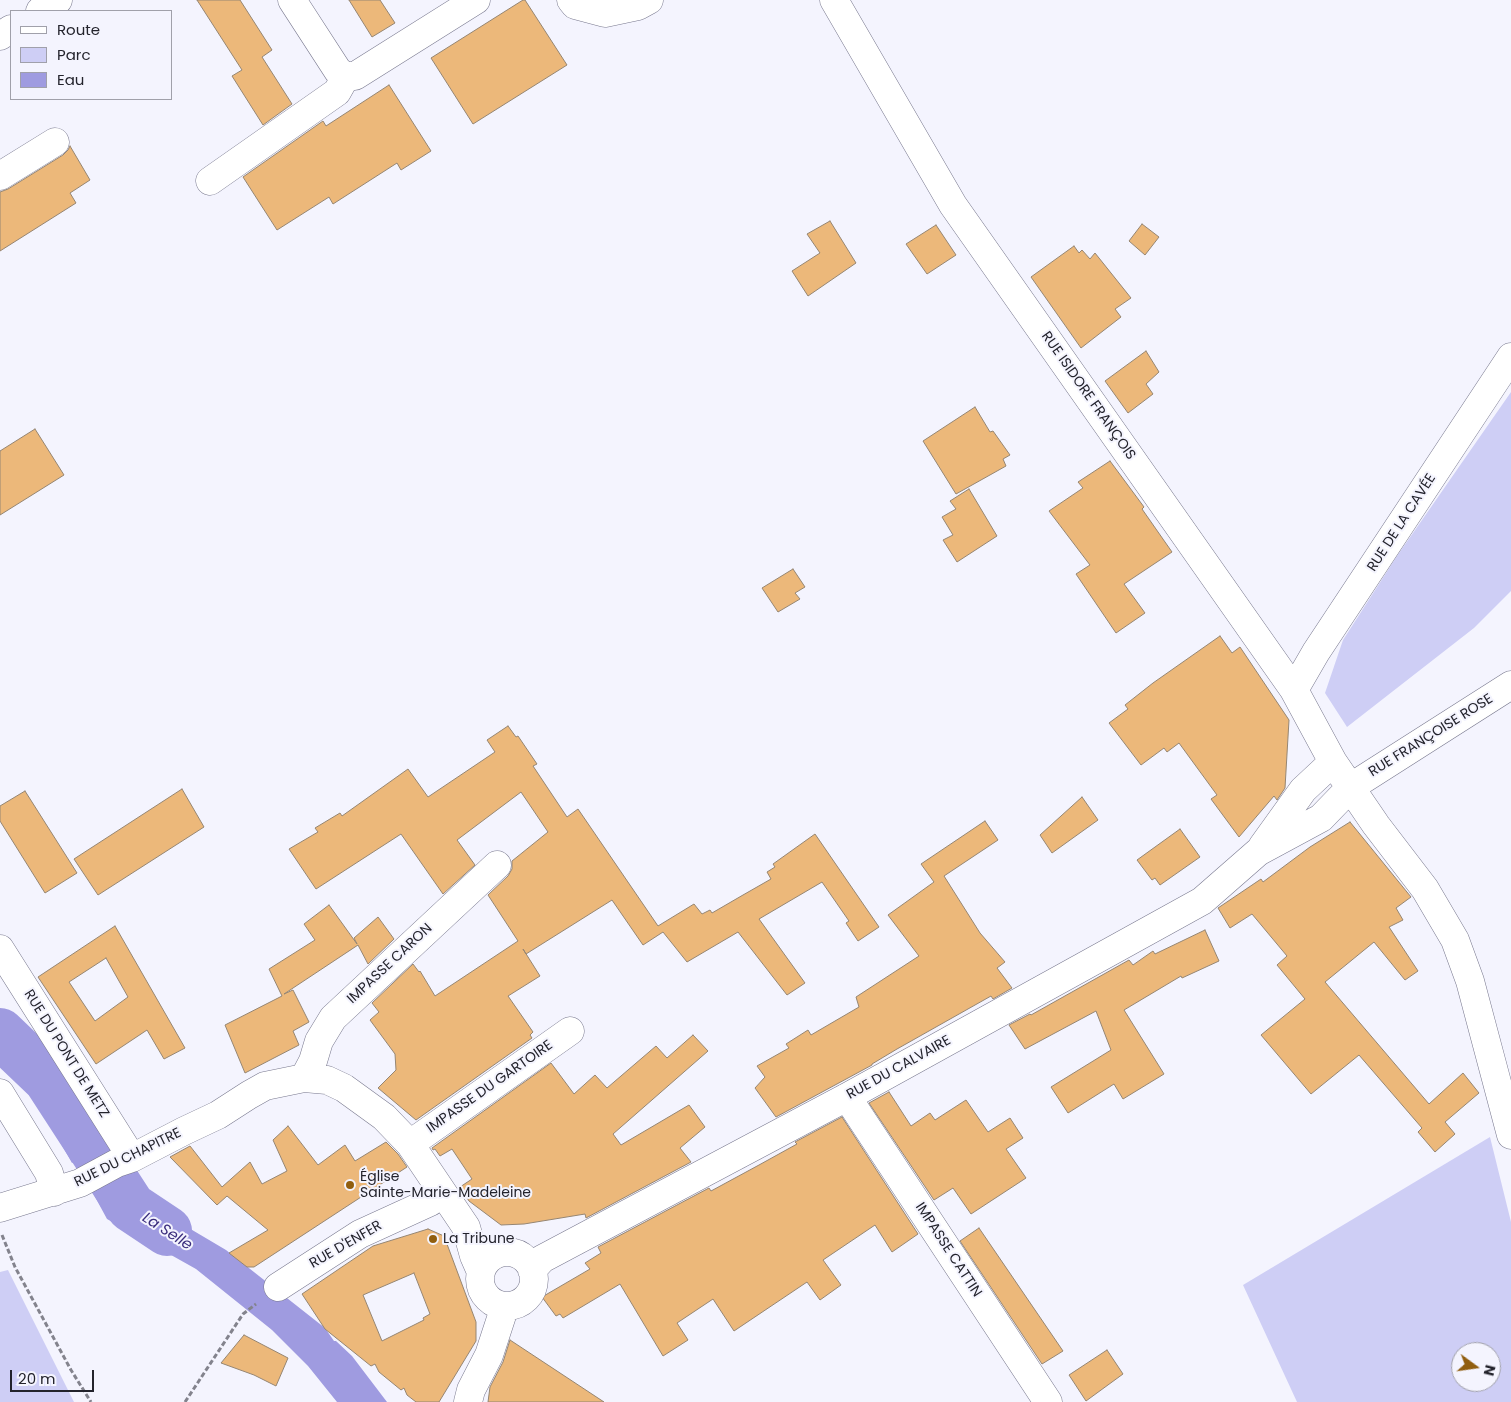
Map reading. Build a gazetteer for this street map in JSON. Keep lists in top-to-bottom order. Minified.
{"streets":{"street":["RUE ISIDORE FRANÇOIS","RUE DE LA CAVÉE","RUE FRANÇOISE ROSE","IMPASSE CARON","RUE DU PONT DE METZ","RUE DU CALVAIRE","IMPASSE DU GARTOIRE","RUE DU CHAPITRE","RUE D'ENFER","IMPASSE CATTIN"]},"crossings":[["RUE ISIDORE FRANÇOIS","RUE DE LA CAVÉE"],["RUE ISIDORE FRANÇOIS","RUE FRANÇOISE ROSE"],["RUE ISIDORE FRANÇOIS","RUE DU CALVAIRE"],["RUE FRANÇOISE ROSE","RUE DU CALVAIRE"],["IMPASSE CARON","RUE DU CHAPITRE"],["RUE DU PONT DE METZ","RUE DU CHAPITRE"],["RUE DU CALVAIRE","IMPASSE CATTIN"],["IMPASSE DU GARTOIRE","RUE DU CHAPITRE"],["RUE DU CHAPITRE","RUE D'ENFER"]],"water":["La Selle"],"places":["Église Sainte-Marie-Madeleine","La Tribune"],"legend":["Route","Parc","Eau"],"scale_bar":"20 m","north":"right"}
